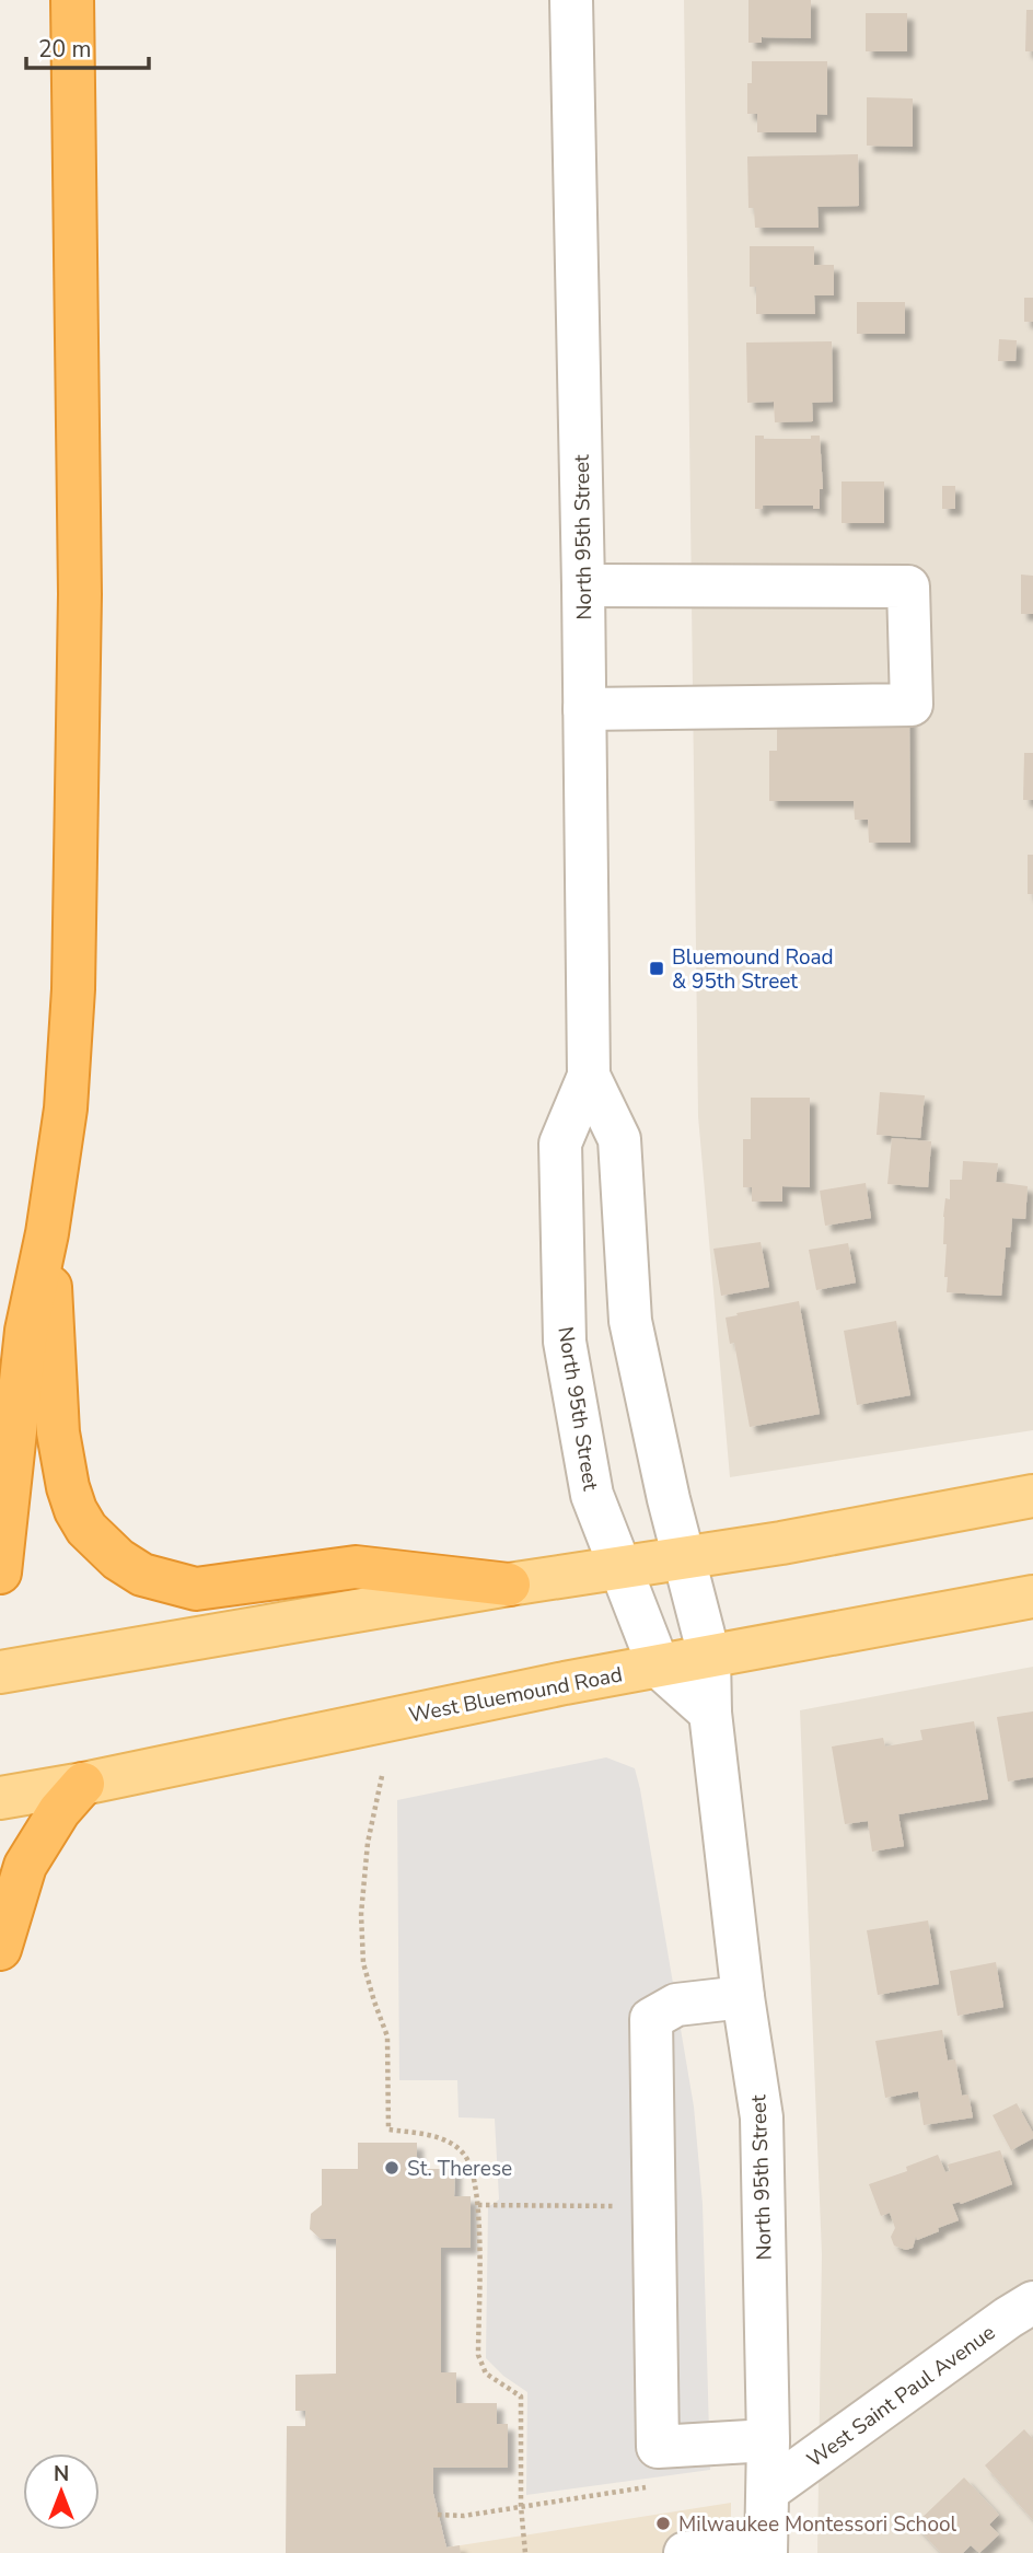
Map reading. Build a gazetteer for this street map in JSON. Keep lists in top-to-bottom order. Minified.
{"streets":{"main road":["West Bluemound Road"],"street":["North 95th Street","West Saint Paul Avenue"]},"crossings":[["North 95th Street","West Bluemound Road"],["North 95th Street","West Saint Paul Avenue"]],"places":{"transit":["Bluemound Road & 95th Street"],"other":["St. Therese","Milwaukee Montessori School"]},"scale_bar":"20 m","north":"top"}
